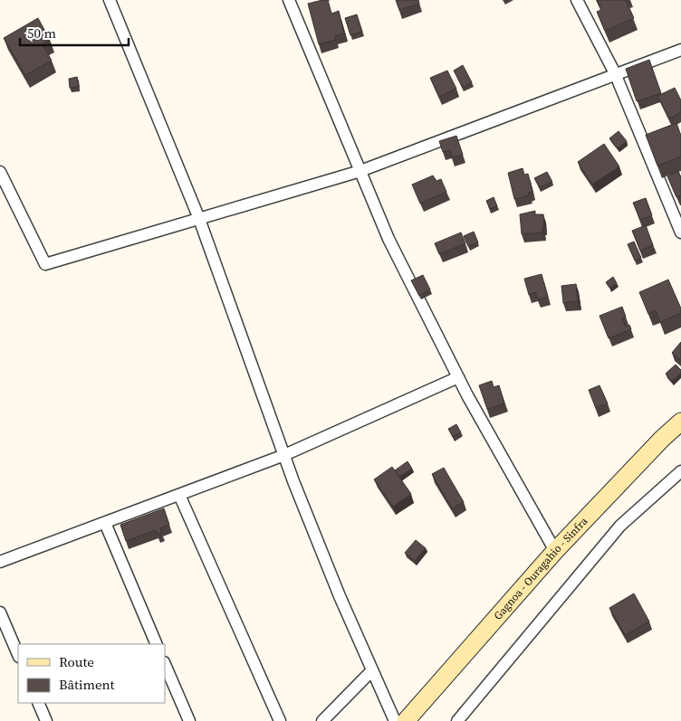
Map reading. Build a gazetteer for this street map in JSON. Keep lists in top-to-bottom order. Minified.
{"streets":{"main road":["Gagnoa - Ouragahio - Sinfra"]},"legend":["Route","Bâtiment"],"scale_bar":"50 m"}
